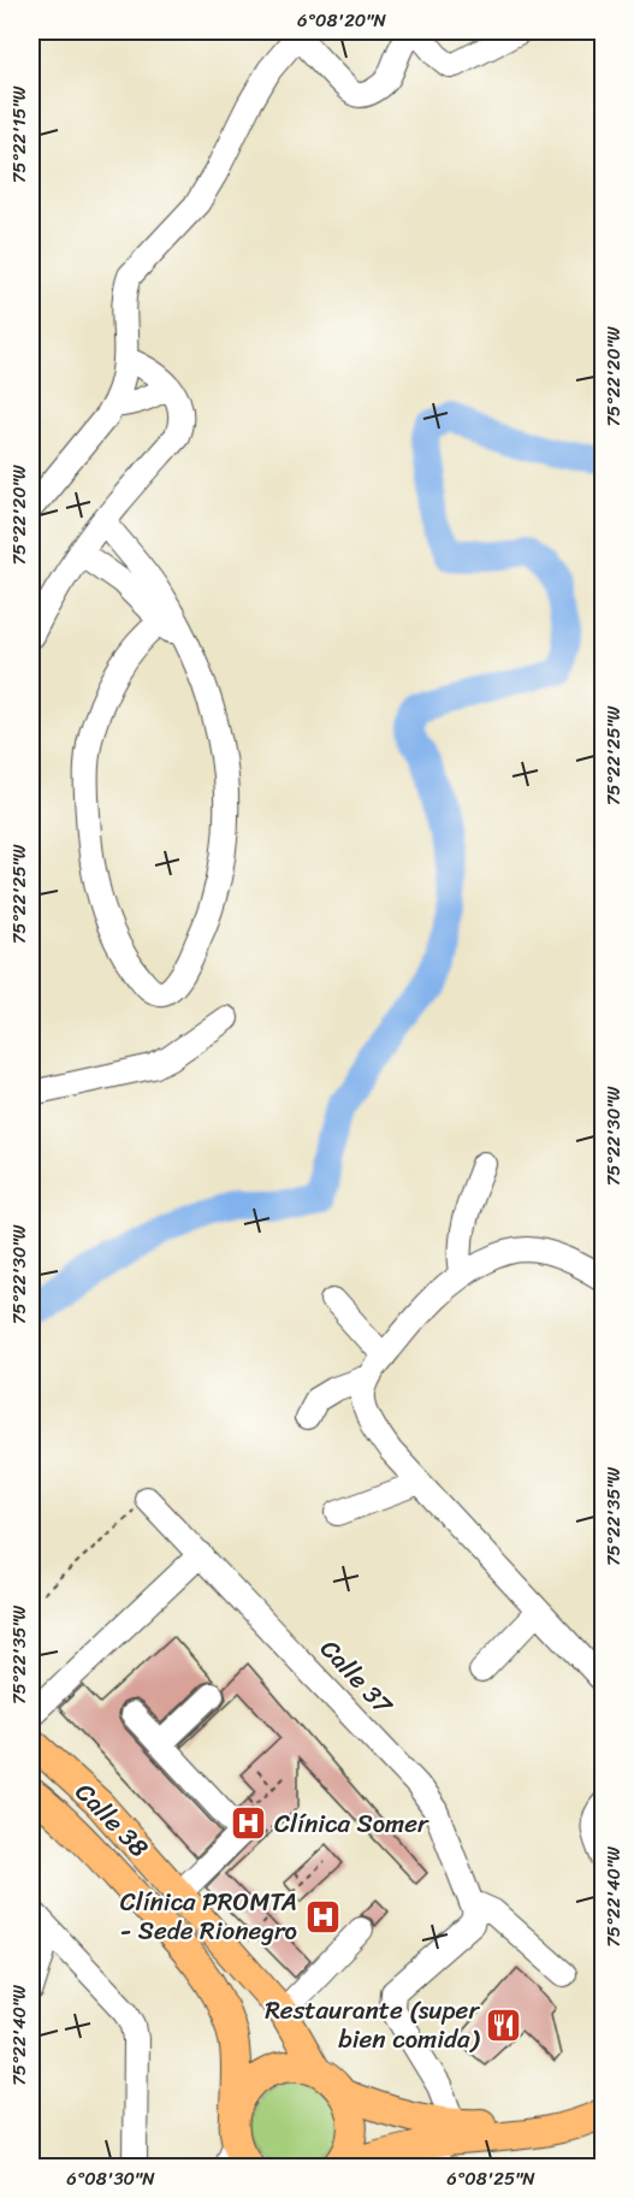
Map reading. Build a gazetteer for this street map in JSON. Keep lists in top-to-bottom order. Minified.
{"streets":{"main road":["Calle 38"],"street":["Calle 37"]},"places":{"hospital":["Clínica Somer","Clínica PROMTA - Sede Rionegro"],"restaurant":["Restaurante (super bien comida)"]},"coordinates":["6°08'20\"N","75°22'15\"W","75°22'20\"W","75°22'25\"W","75°22'30\"W","75°22'35\"W","75°22'40\"W","6°08'30\"N","6°08'25\"N"]}
